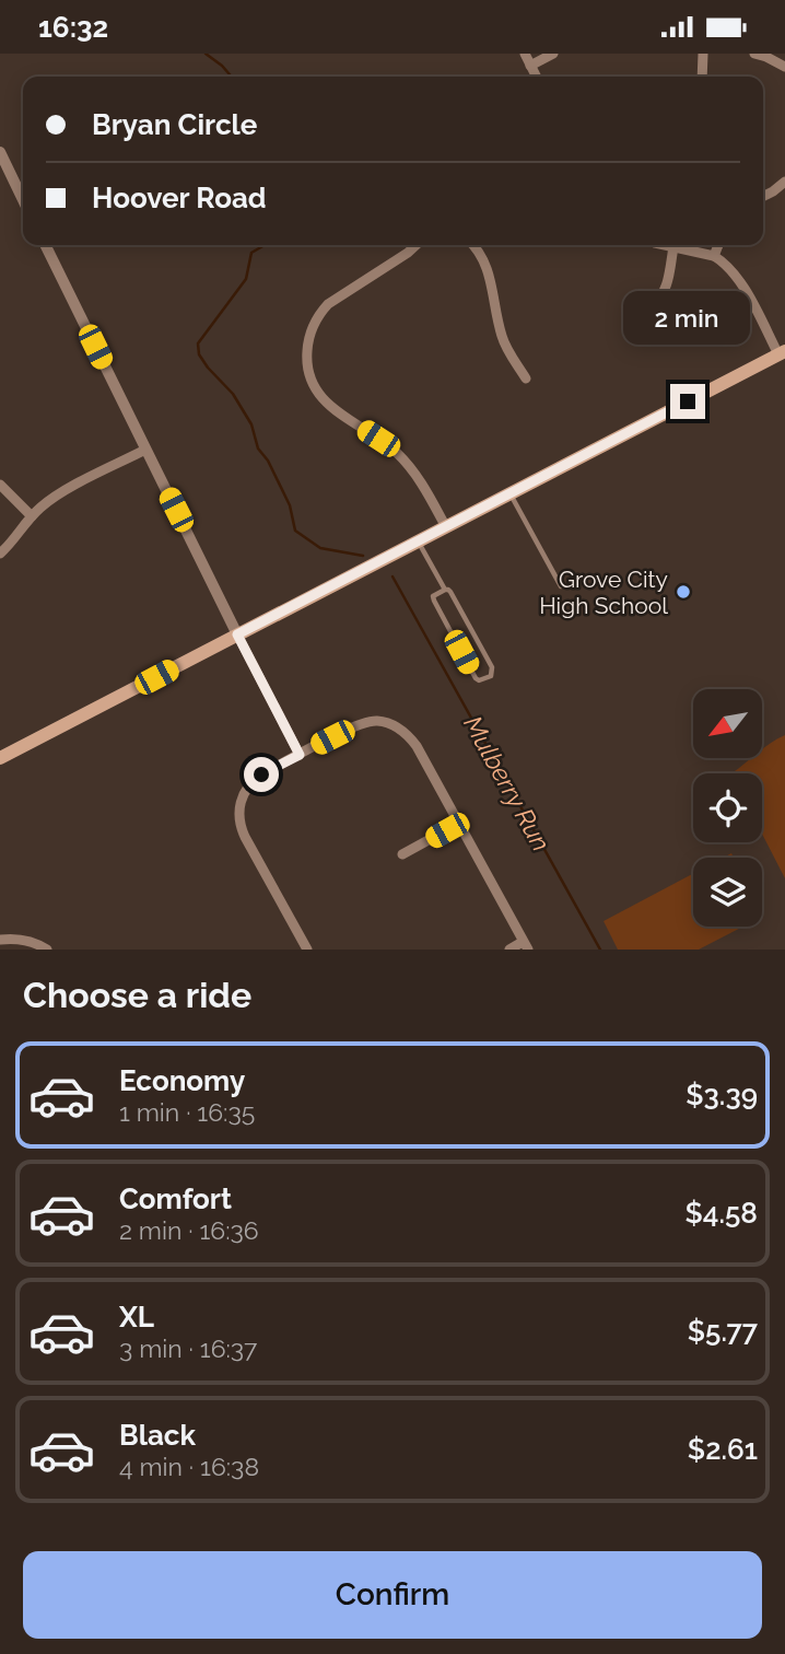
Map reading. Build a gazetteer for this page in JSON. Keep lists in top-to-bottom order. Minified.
{"water":["Mulberry Run"],"places":["Grove City High School"],"north":"bottom left","page":{"status":"16:32","banner":["Bryan Circle","Hoover Road"],"bubble":"2 min","heading":"Choose a ride","list":[{"name":"Economy","note":"1 min · 16:35","value":"$3.39"},{"name":"Comfort","note":"2 min · 16:36","value":"$4.58"},{"name":"XL","note":"3 min · 16:37","value":"$5.77"},{"name":"Black","note":"4 min · 16:38","value":"$2.61"}],"buttons":"Confirm"}}
